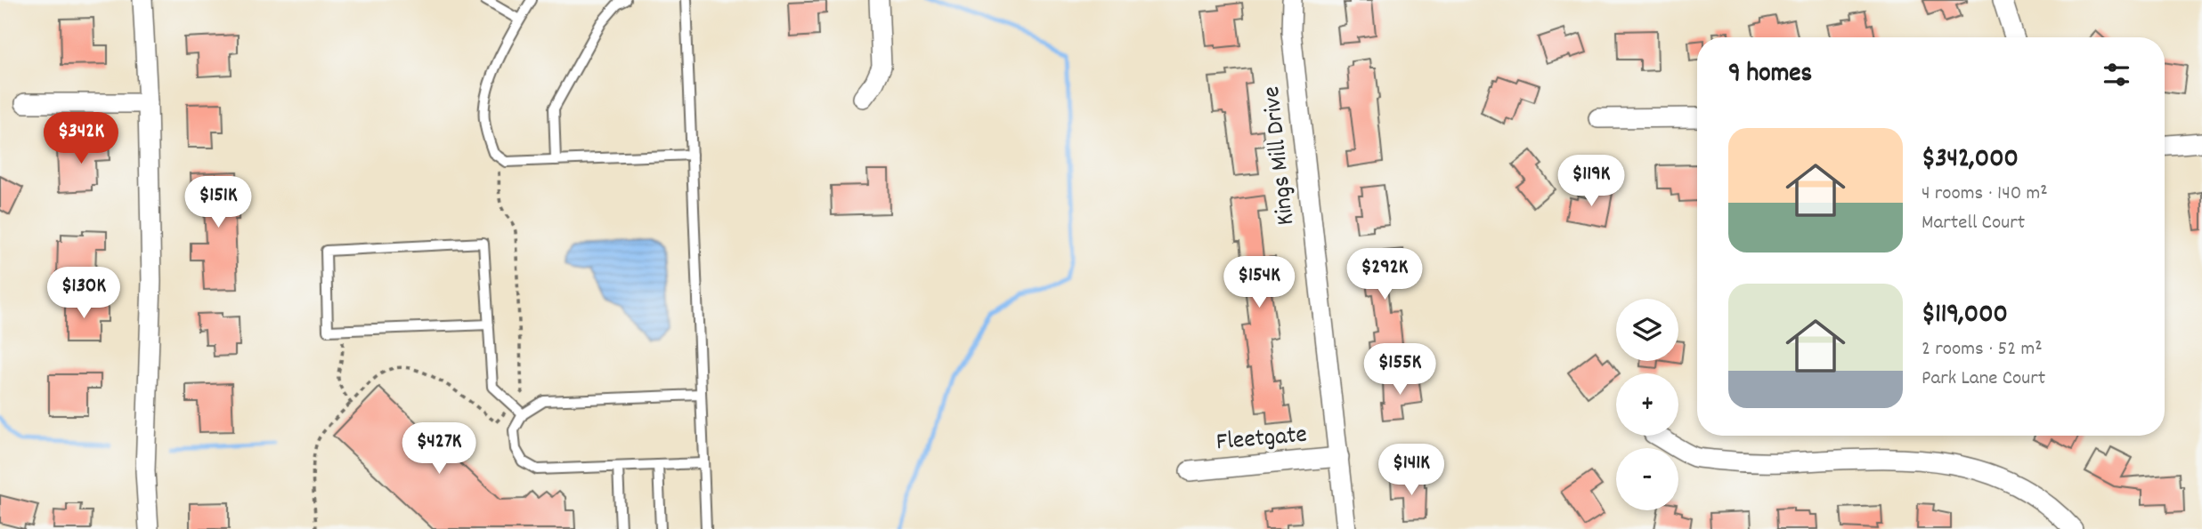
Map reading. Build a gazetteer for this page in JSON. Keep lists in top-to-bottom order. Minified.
{"streets":{"street":["Kings Mill Drive","Fleetgate"]},"crossings":[["Kings Mill Drive","Fleetgate"]],"page":{"heading":"9 homes","price":["$342K","$119K","$151K","$292K","$154K","$130K","$155K","$427K","$141K"],"list":[{"name":"$342,000","note":"4 rooms · 140 m² · Martell Court"},{"name":"$119,000","note":"2 rooms · 52 m² · Park Lane Court"}],"map_buttons":["+","−"]}}
